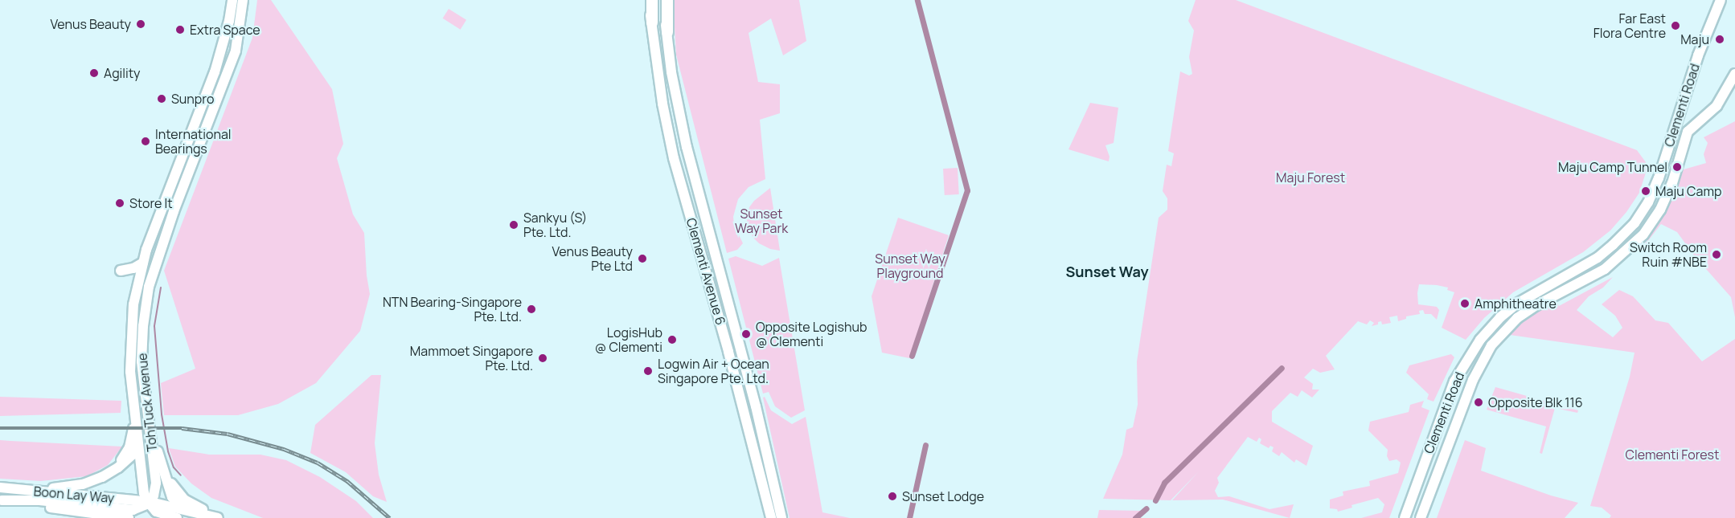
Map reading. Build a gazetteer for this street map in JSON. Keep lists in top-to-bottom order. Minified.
{"streets":{"main road":["Clementi Road","Clementi Avenue 6","Toh Tuck Avenue","Boon Lay Way"]},"crossings":[["Toh Tuck Avenue","Boon Lay Way"]],"districts":["Sunset Way"],"parks":["Maju Forest","Sunset Way Park","Sunset Way Playground","Clementi Forest"],"places":["Venus Beauty","Far East Flora Centre","Extra Space","Maju","Agility","Sunpro","International Bearings","Maju Camp Tunnel","Maju Camp","Store It","Sankyu (S) Pte. Ltd.","Switch Room Ruin #NBE","Venus Beauty Pte Ltd","Amphitheatre","NTN Bearing-Singapore Pte. Ltd.","Opposite Logishub @ Clementi","LogisHub @ Clementi","Mammoet Singapore Pte. Ltd.","Logwin Air + Ocean Singapore Pte. Ltd.","Opposite Blk 116","Sunset Lodge"]}
